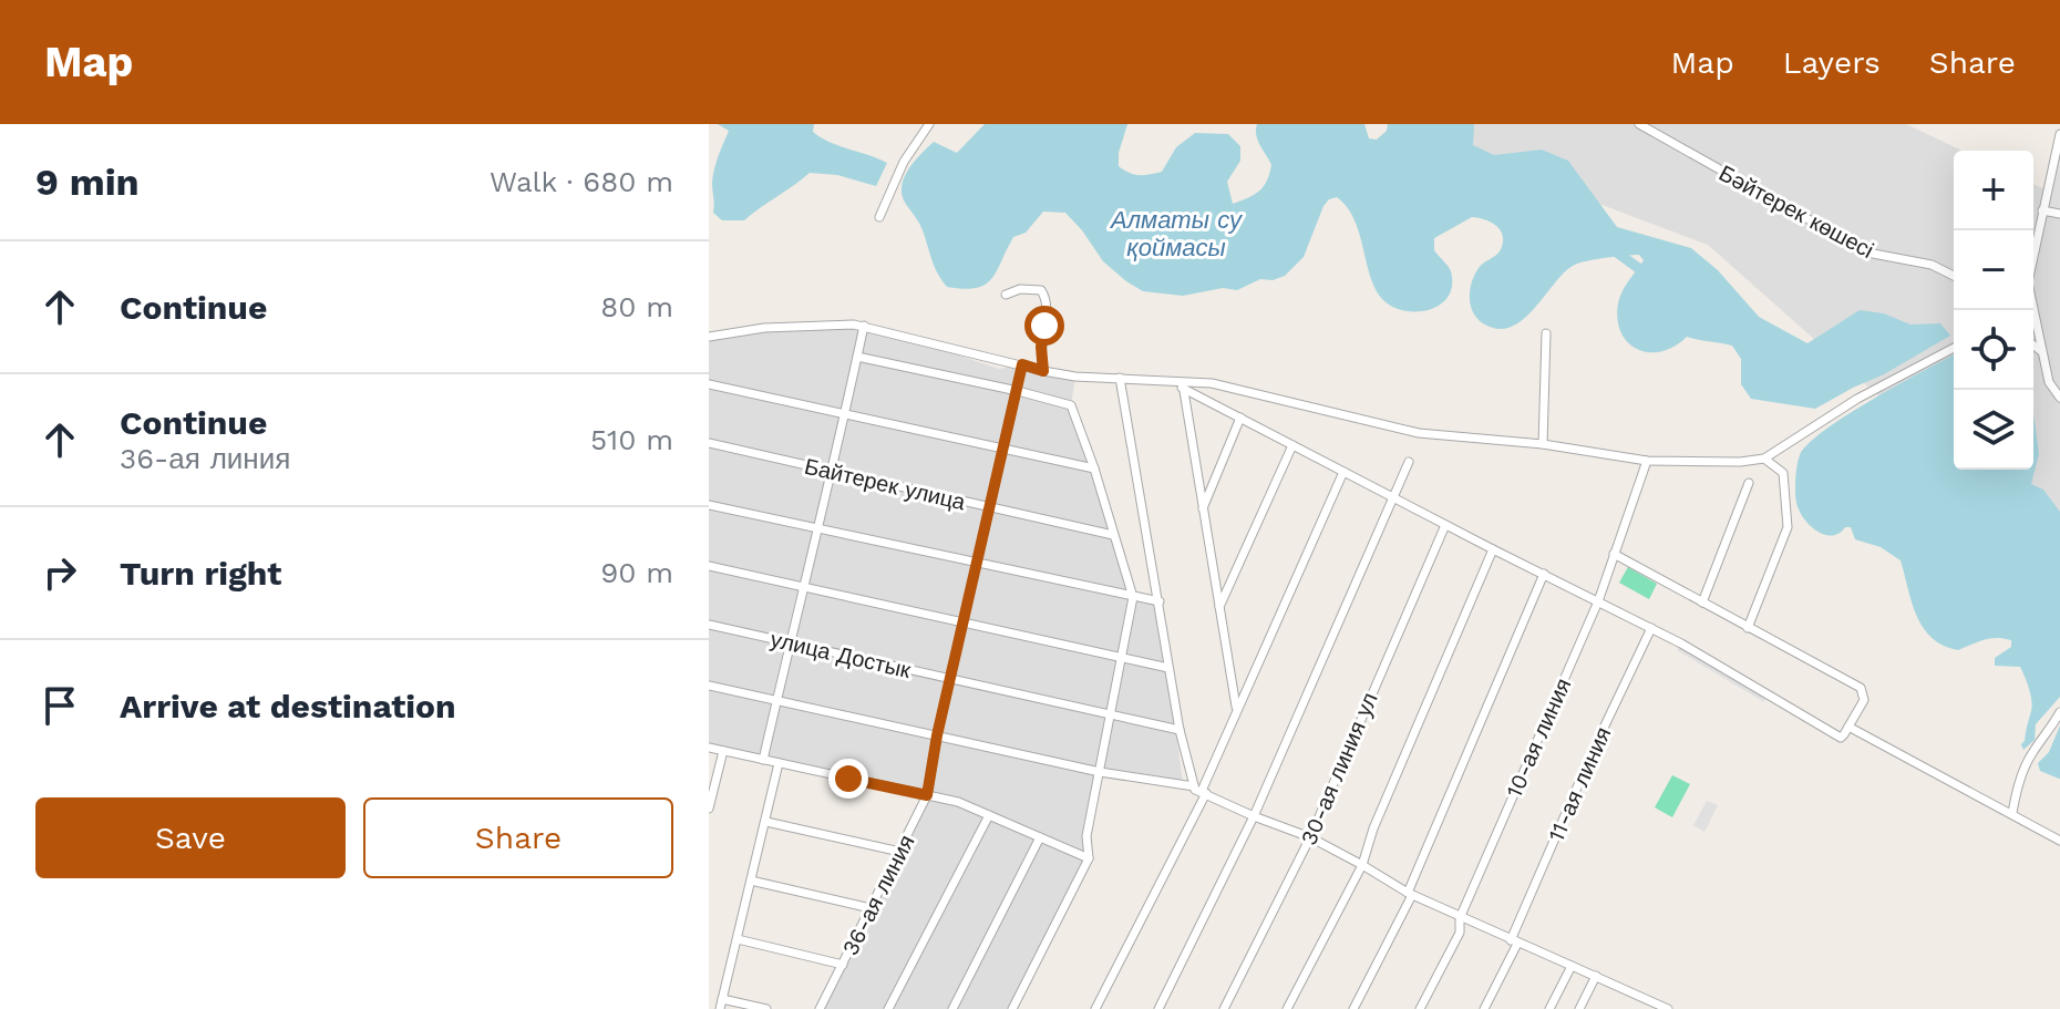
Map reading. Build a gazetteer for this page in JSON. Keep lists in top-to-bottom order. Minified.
{"streets":{"street":["Бәйтерек көшесі","Байтерек улица","улица Достык","10-ая линия","30-ая линия ул","11-ая линия","36-ая линия"]},"crossings":[["Байтерек улица","36-ая линия"],["улица Достык","36-ая линия"]],"water":["Алматы су қоймасы"],"page":{"header":"Map","nav":["Map","Layers","Share"],"heading":["9 min","Walk · 680 m"],"map_buttons":["+","−"],"list":[["Continue","80 m"],["Continue","36-ая линия","510 m"],["Turn right","90 m"],"Arrive at destination"],"buttons":["Save","Share"]}}
